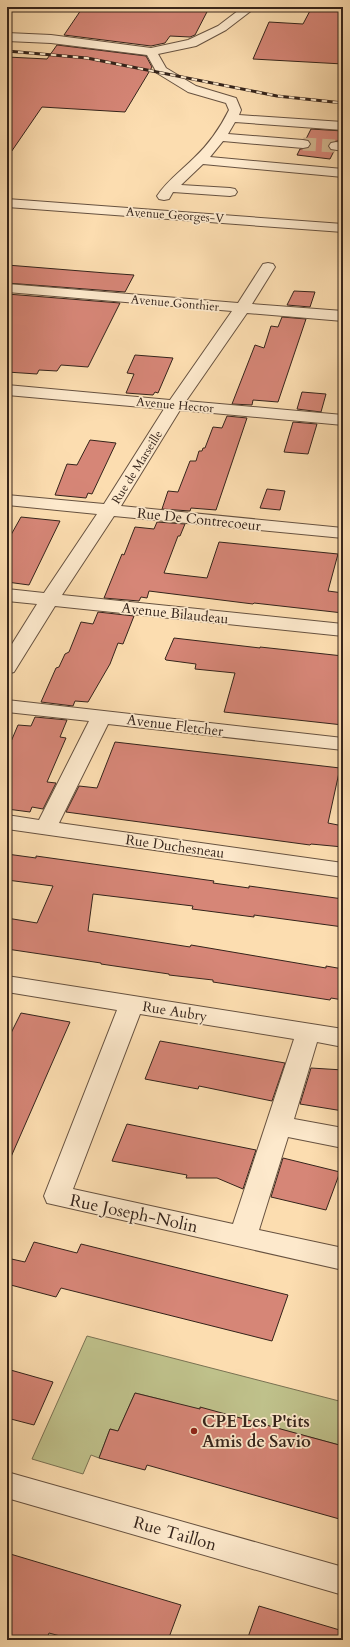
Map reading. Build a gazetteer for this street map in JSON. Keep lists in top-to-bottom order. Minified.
{"streets":{"street":["Avenue Georges-V","Avenue Gonthier","Avenue Hector","Rue de Marseille","Rue De Contrecoeur","Avenue Bilaudeau","Avenue Fletcher","Rue Duchesneau","Rue Aubry","Rue Joseph-Nolin","Rue Taillon"]},"crossings":[["Avenue Gonthier","Rue de Marseille"],["Avenue Hector","Rue de Marseille"],["Rue de Marseille","Rue De Contrecoeur"],["Rue de Marseille","Avenue Bilaudeau"],["Rue Aubry","Rue Joseph-Nolin"]],"places":["CPE Les P'tits Amis de Savio"]}
